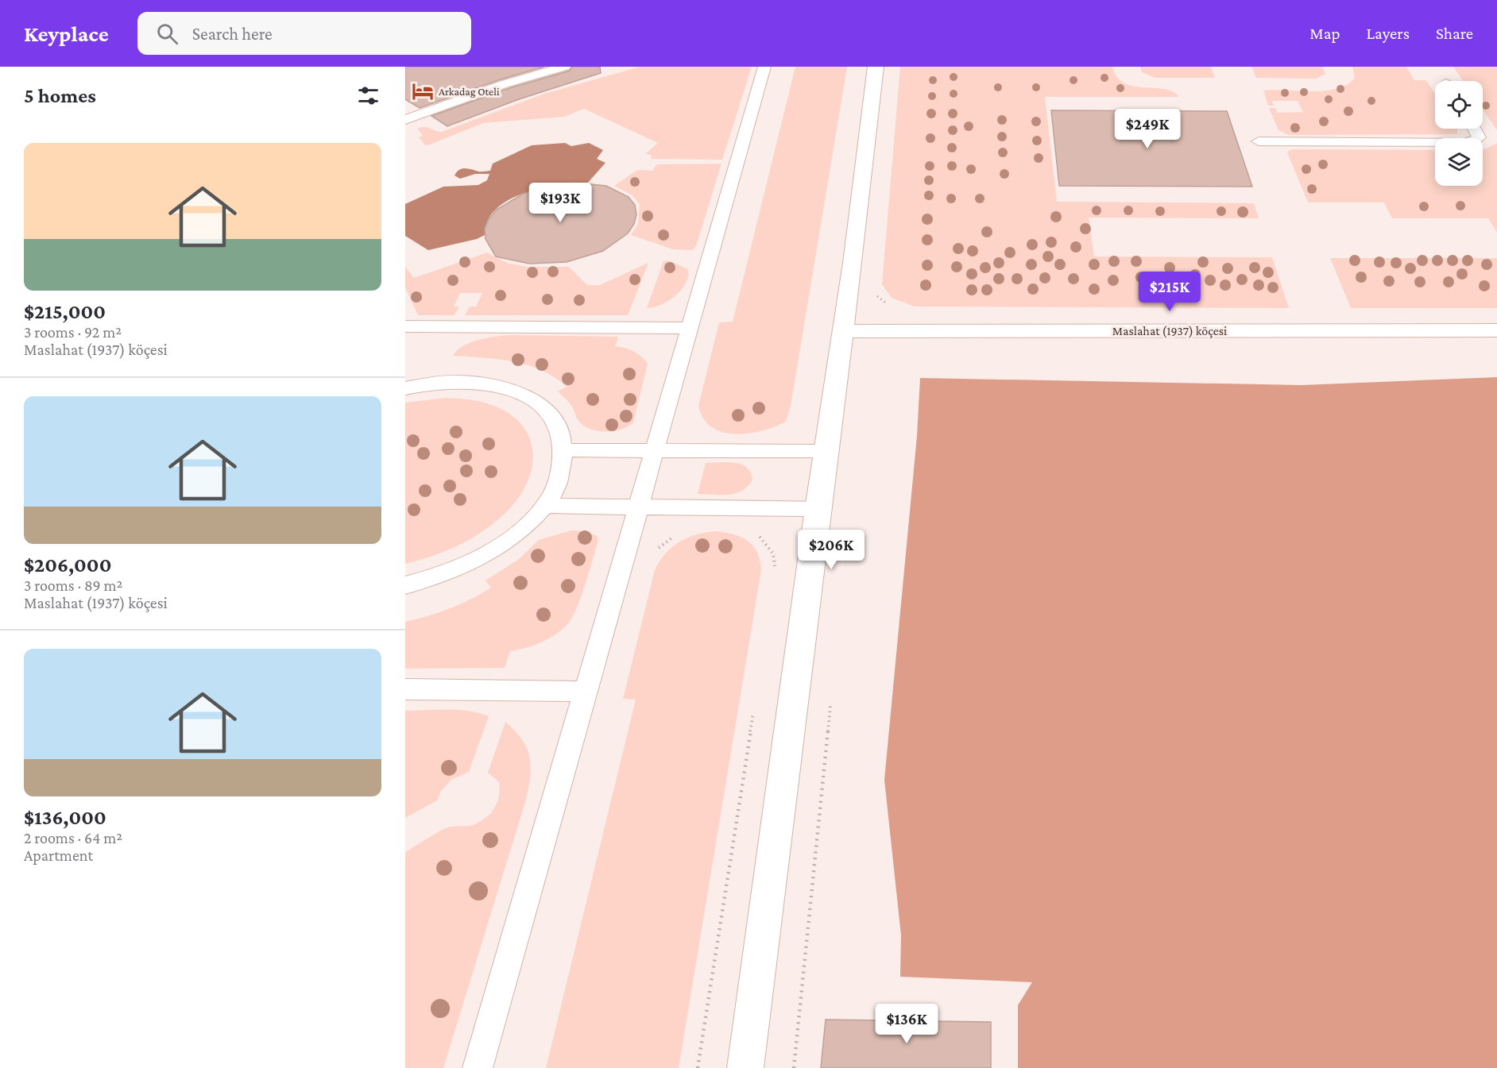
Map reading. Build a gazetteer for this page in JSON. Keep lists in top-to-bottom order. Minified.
{"streets":{"street":["Maslahat (1937) köçesi"]},"places":{"hotel":["Arkadag Oteli"]},"page":{"header":"Keyplace","search":"Search here","nav":["Map","Layers","Share"],"heading":"5 homes","price":["$249K","$193K","$215K","$206K","$136K"],"list":[{"name":"$215,000","note":"3 rooms · 92 m² · Maslahat (1937) köçesi"},{"name":"$206,000","note":"3 rooms · 89 m² · Maslahat (1937) köçesi"},{"name":"$136,000","note":"2 rooms · 64 m² · Apartment"}]}}
